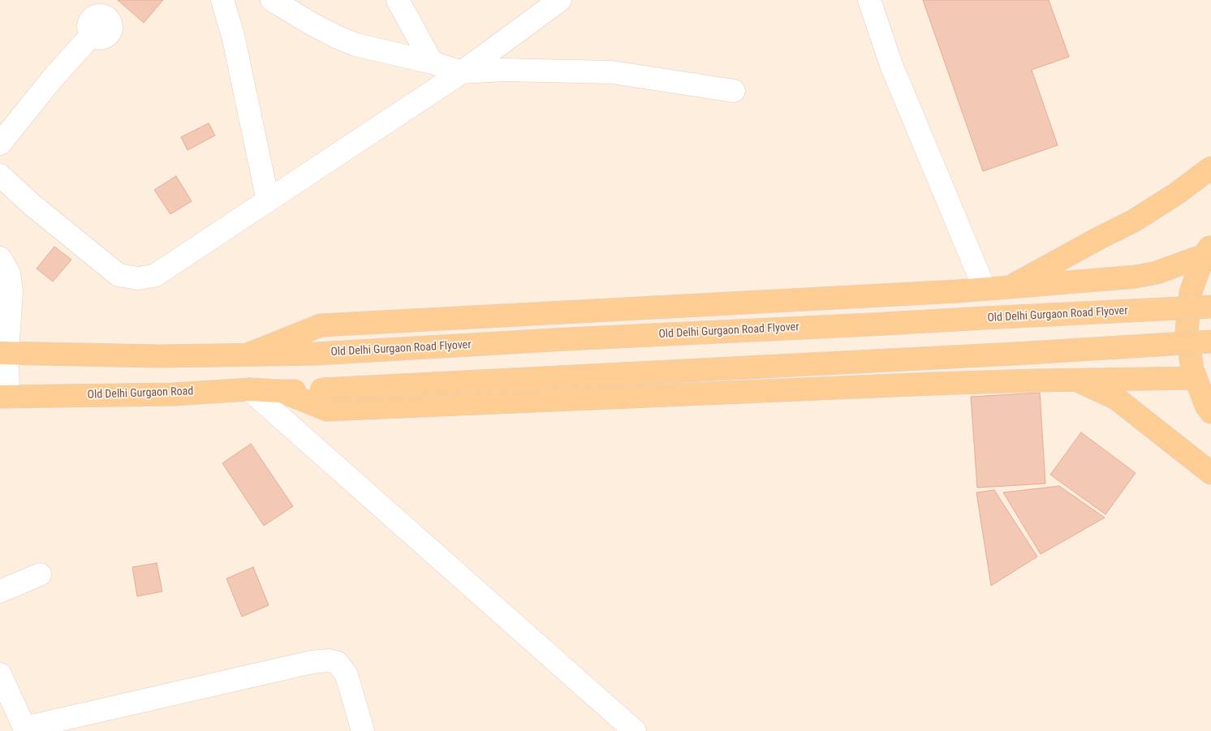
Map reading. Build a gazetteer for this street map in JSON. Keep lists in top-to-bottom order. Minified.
{"streets":{"main road":["Old Delhi Gurgaon Road Flyover","Old Delhi Gurgaon Road"]}}
